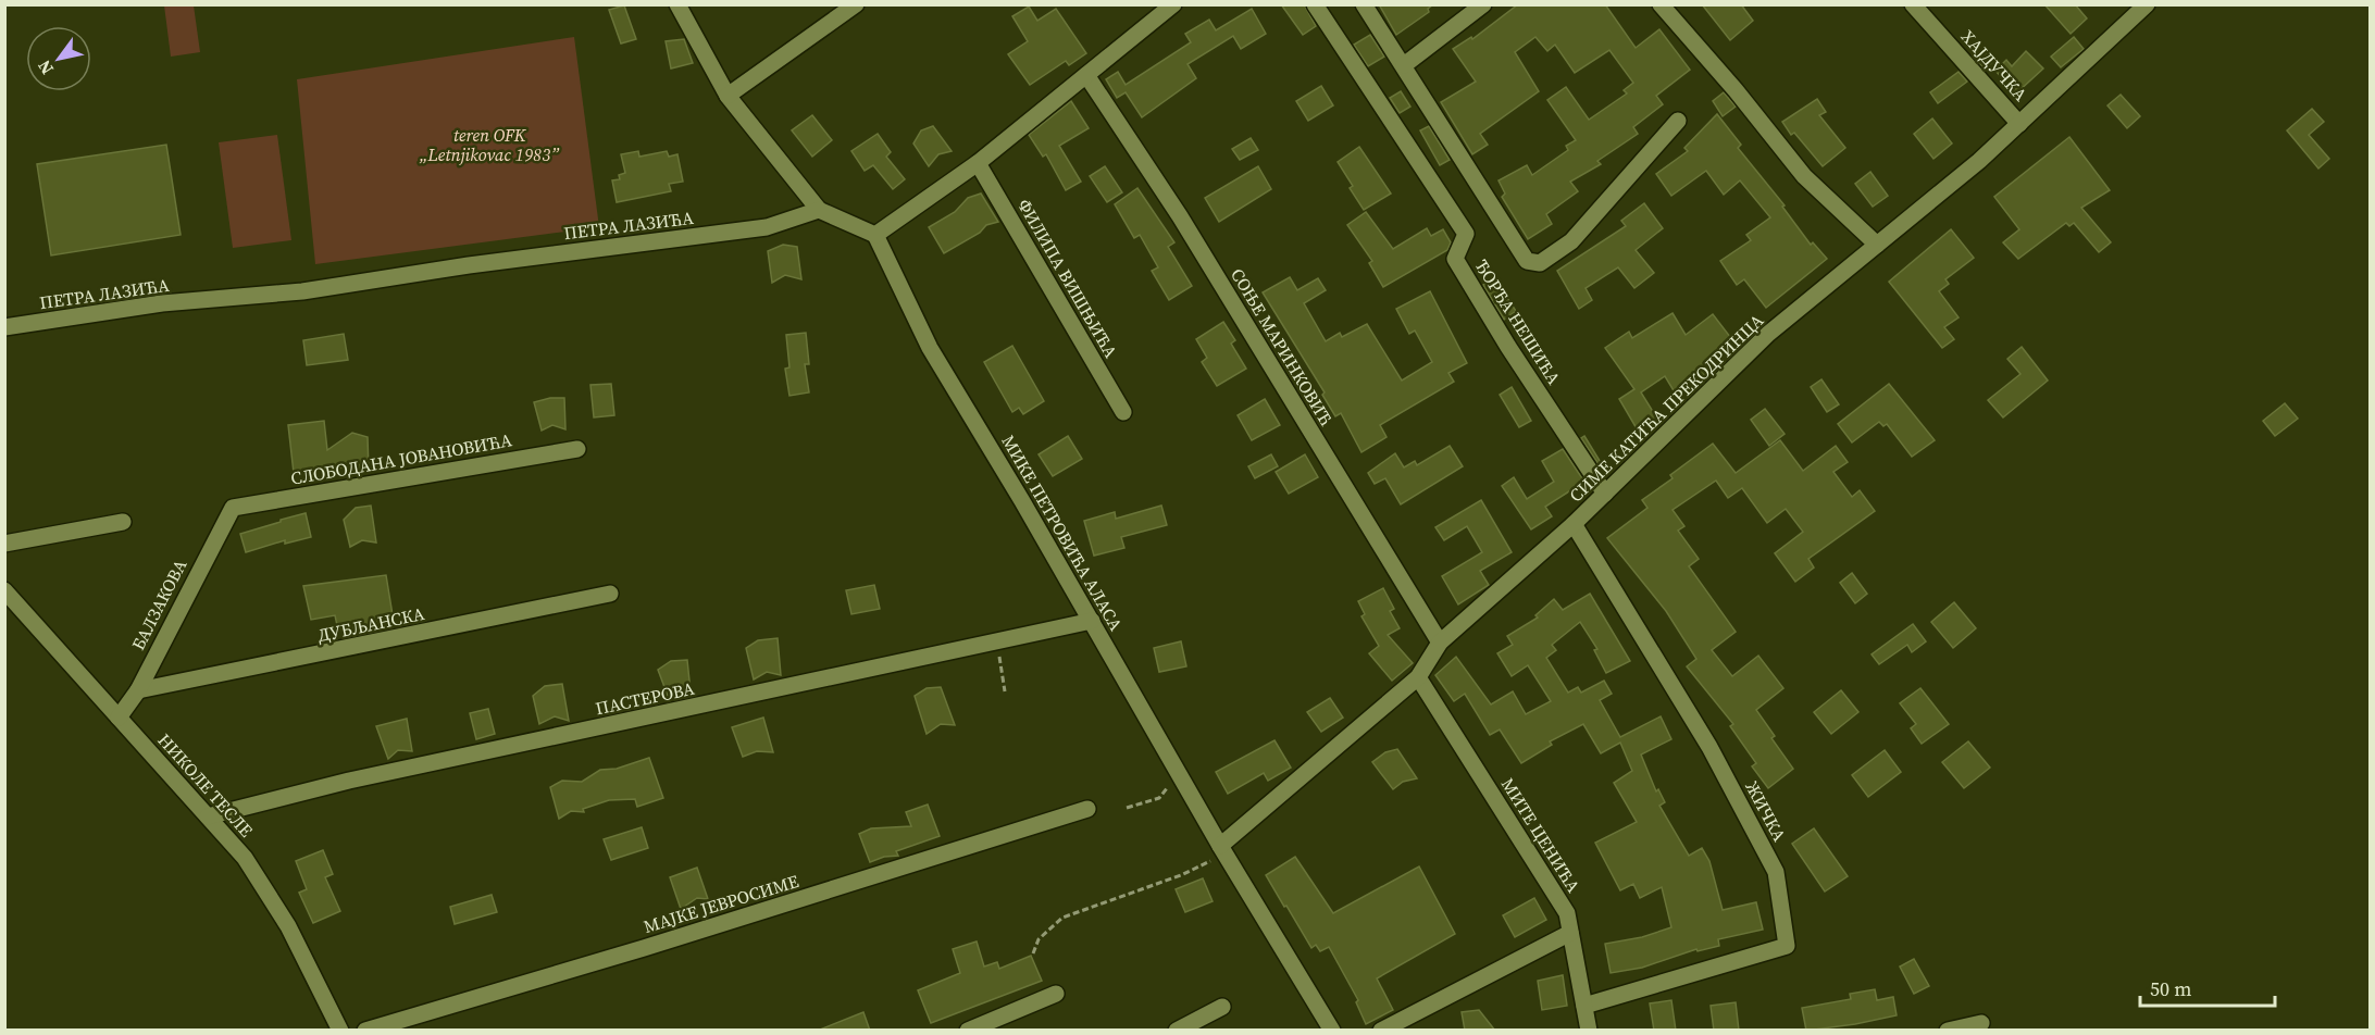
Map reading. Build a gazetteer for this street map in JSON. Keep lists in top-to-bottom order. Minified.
{"streets":{"street":["ХАЈДУЧКА","ПЕТРА ЛАЗИЋА","ФИЛИПА ВИШЊИЋА","ЂОРЂА НЕШИЋА","СОЊЕ МАРИНКОВИЋ","СИМЕ КАТИЋА ПРЕКОДРИНЦА","СЛОБОДАНА ЈОВАНОВИЋА","МИКЕ ПЕТРОВИЋА АЛАСА","БАЛЗАКОВА","ДУБЉАНСКА","ПАСТЕРОВА","НИКОЛЕ ТЕСЛЕ","ЖИЧКА","МИТЕ ЦЕНИЋА","МАЈКЕ ЈЕВРОСИМЕ"]},"crossings":[["ХАЈДУЧКА","СИМЕ КАТИЋА ПРЕКОДРИНЦА"],["ЂОРЂА НЕШИЋА","СИМЕ КАТИЋА ПРЕКОДРИНЦА"],["СОЊЕ МАРИНКОВИЋ","СИМЕ КАТИЋА ПРЕКОДРИНЦА"],["СИМЕ КАТИЋА ПРЕКОДРИНЦА","МИКЕ ПЕТРОВИЋА АЛАСА"],["СИМЕ КАТИЋА ПРЕКОДРИНЦА","ЖИЧКА"],["СИМЕ КАТИЋА ПРЕКОДРИНЦА","МИТЕ ЦЕНИЋА"],["СЛОБОДАНА ЈОВАНОВИЋА","БАЛЗАКОВА"],["МИКЕ ПЕТРОВИЋА АЛАСА","ПАСТЕРОВА"],["БАЛЗАКОВА","ДУБЉАНСКА"],["БАЛЗАКОВА","НИКОЛЕ ТЕСЛЕ"],["ПАСТЕРОВА","НИКОЛЕ ТЕСЛЕ"],["ЖИЧКА","МИТЕ ЦЕНИЋА"]],"parks":["teren OFK „Letnjikovac 1983”"],"scale_bar":"50 m","north":"bottom left"}
